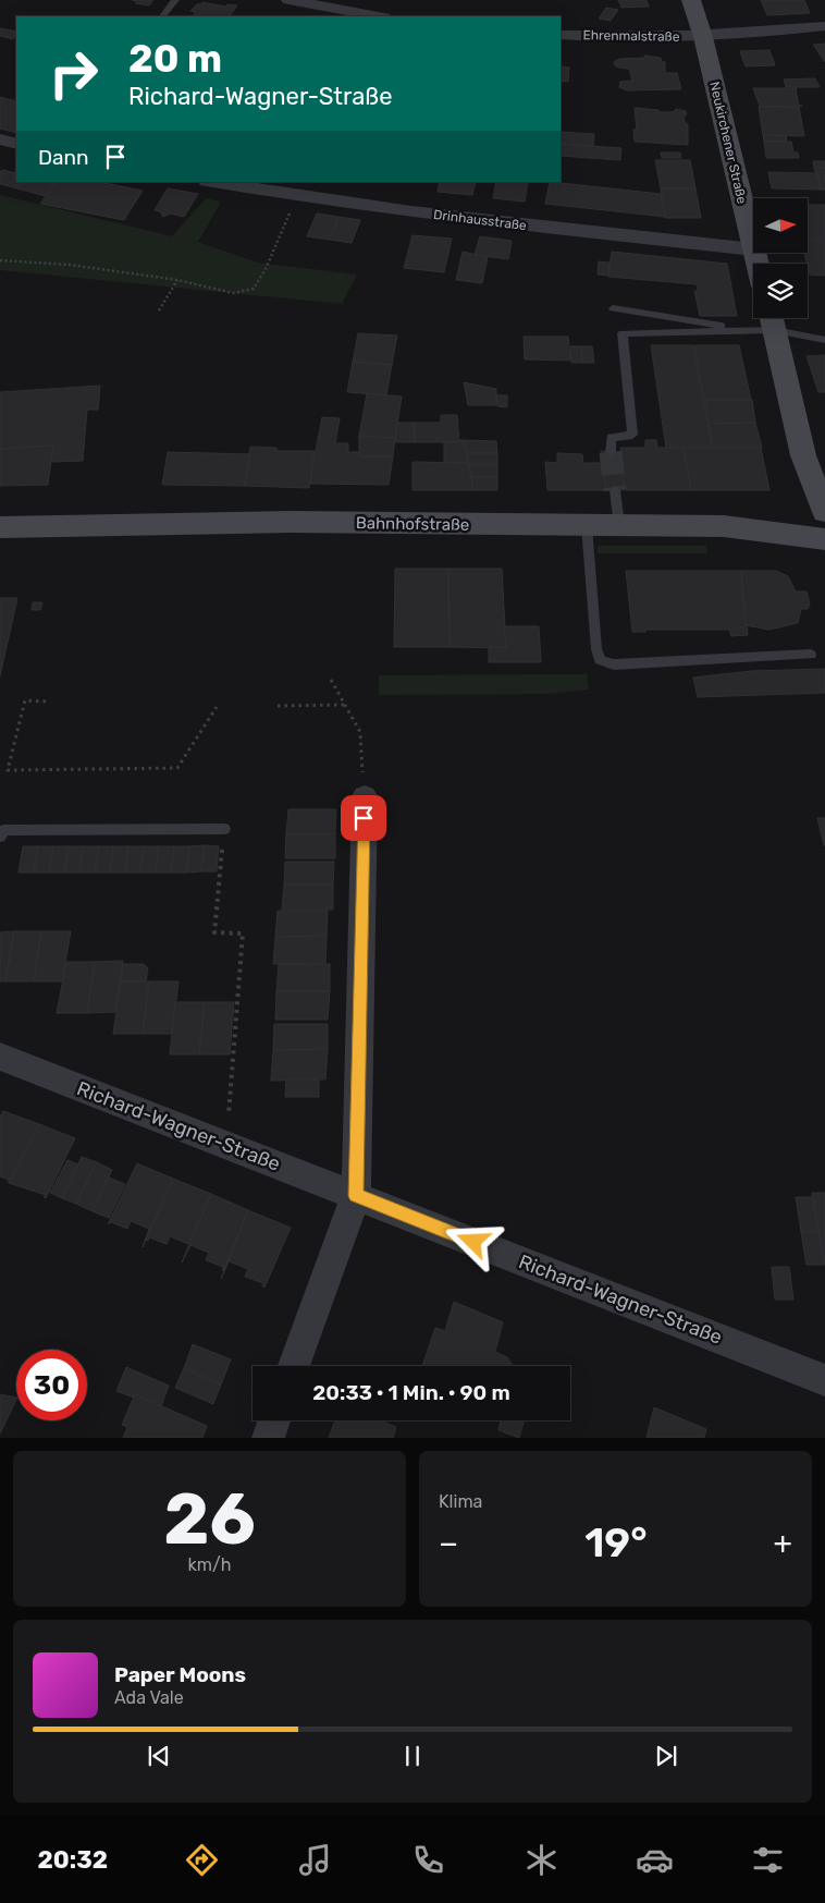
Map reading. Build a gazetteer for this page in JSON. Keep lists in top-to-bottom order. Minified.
{"streets":{"main road":["Neukirchener Straße","Bahnhofstraße"],"street":["Ehrenmalstraße","Drinhausstraße","Richard-Wagner-Straße"]},"crossings":[["Ehrenmalstraße","Neukirchener Straße"],["Neukirchener Straße","Drinhausstraße"]],"north":"right","page":{"turn":["20 m","Richard-Wagner-Straße"],"then":"Dann","limit":"30","trip":"20:33 · 1 Min. · 90 m","tile":[["26","km/h"],"Klima"],"heat":["−","19°","+"],"song":["Paper Moons","Ada Vale"],"tabs":"20:32"}}
